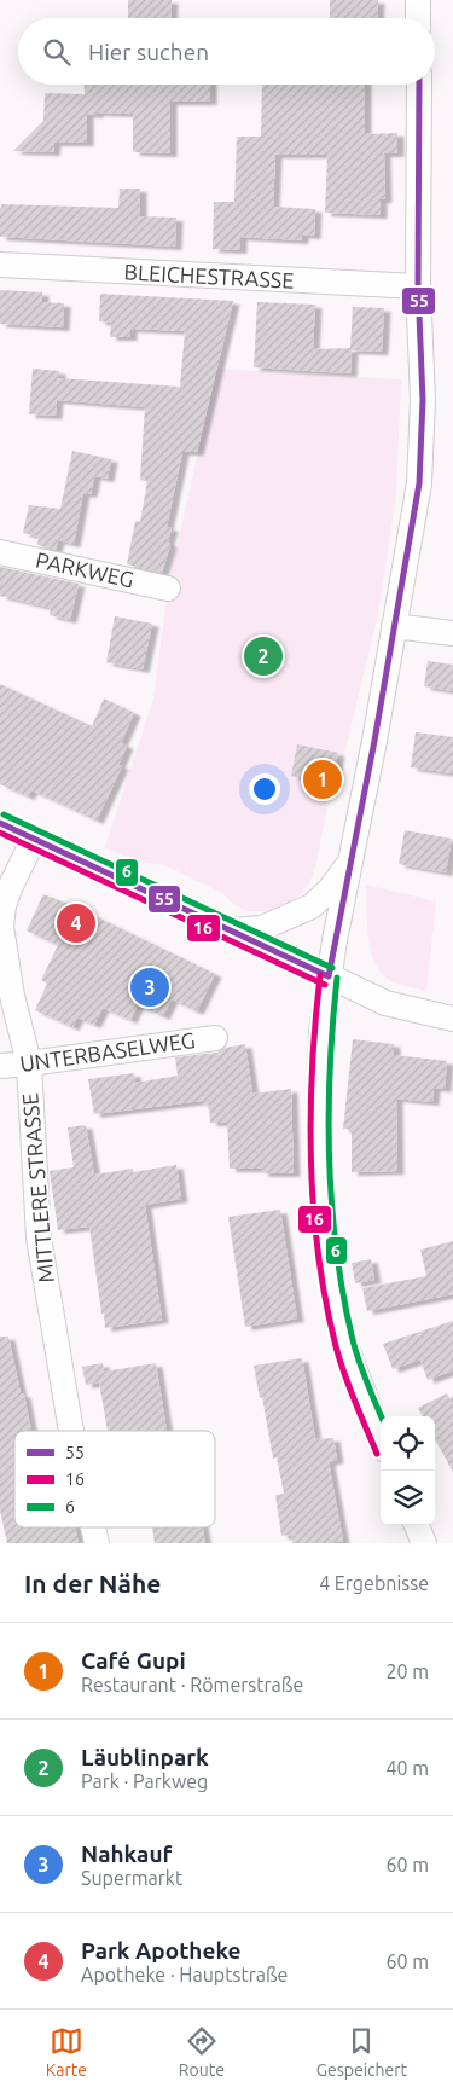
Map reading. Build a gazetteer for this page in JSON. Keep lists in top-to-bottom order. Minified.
{"streets":{"street":["BLEICHESTRASSE","PARKWEG","UNTERBASELWEG","MITTLERE STRASSE"]},"crossings":[["UNTERBASELWEG","MITTLERE STRASSE"]],"lines":["transit line 55","transit line 6","transit line 16"],"legend":["55","16","6"],"page":{"search":"Hier suchen","pins":["2","1","4","3"],"heading":["In der Nähe","4 Ergebnisse"],"list":[{"mark":"1","name":"Café Gupi","note":"Restaurant · Römerstraße","value":"20 m"},{"mark":"2","name":"Läublinpark","note":"Park · Parkweg","value":"40 m"},{"mark":"3","name":"Nahkauf","note":"Supermarkt","value":"60 m"},{"mark":"4","name":"Park Apotheke","note":"Apotheke · Hauptstraße","value":"60 m"}],"nav":["Karte","Route","Gespeichert"]}}
